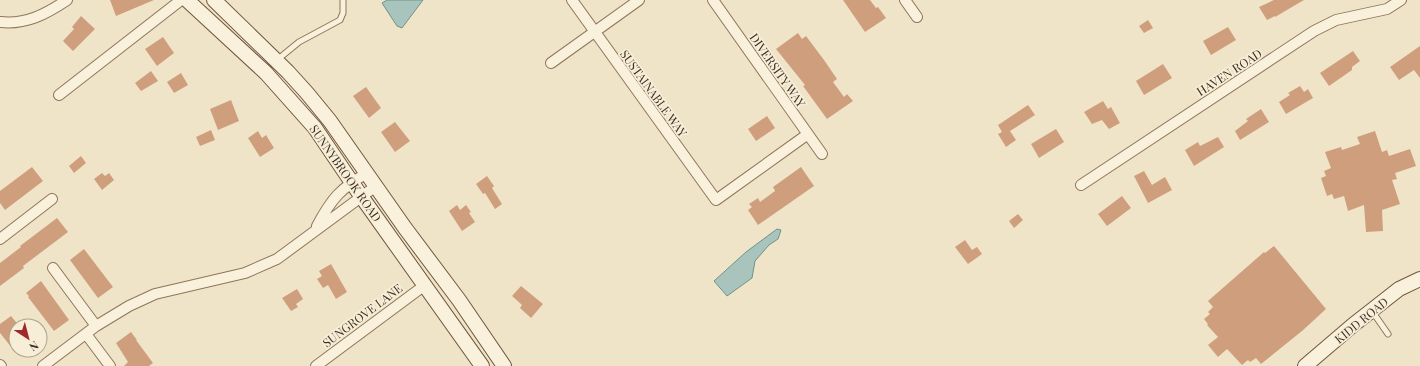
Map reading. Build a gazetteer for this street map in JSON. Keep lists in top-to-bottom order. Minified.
{"streets":{"main road":["SUNNYBROOK ROAD","KIDD ROAD"],"street":["DIVERSITY WAY","HAVEN ROAD","SUSTAINABLE WAY","SUNGROVE LANE"]},"crossings":[["DIVERSITY WAY","SUSTAINABLE WAY"],["SUNNYBROOK ROAD","SUNGROVE LANE"]],"north":"bottom right"}
